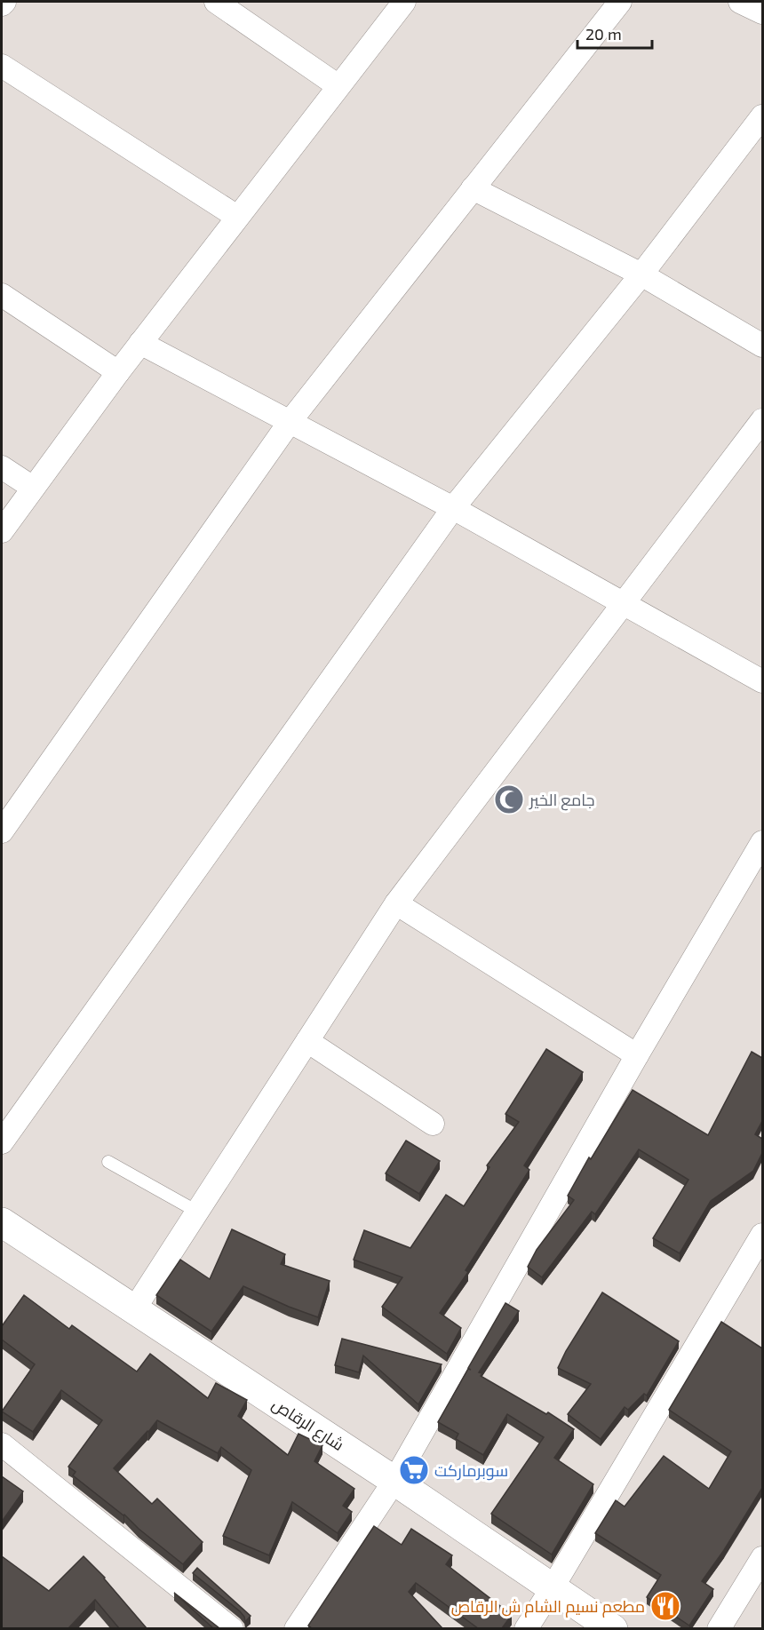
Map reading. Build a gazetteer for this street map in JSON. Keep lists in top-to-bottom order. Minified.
{"streets":{"street":["شارع الرقاص"]},"places":{"mosque":["جامع الخير"],"supermarket":["سوبرماركت"],"restaurant":["مطعم نسيم الشام ش الرقاص"]},"scale_bar":"20 m"}
